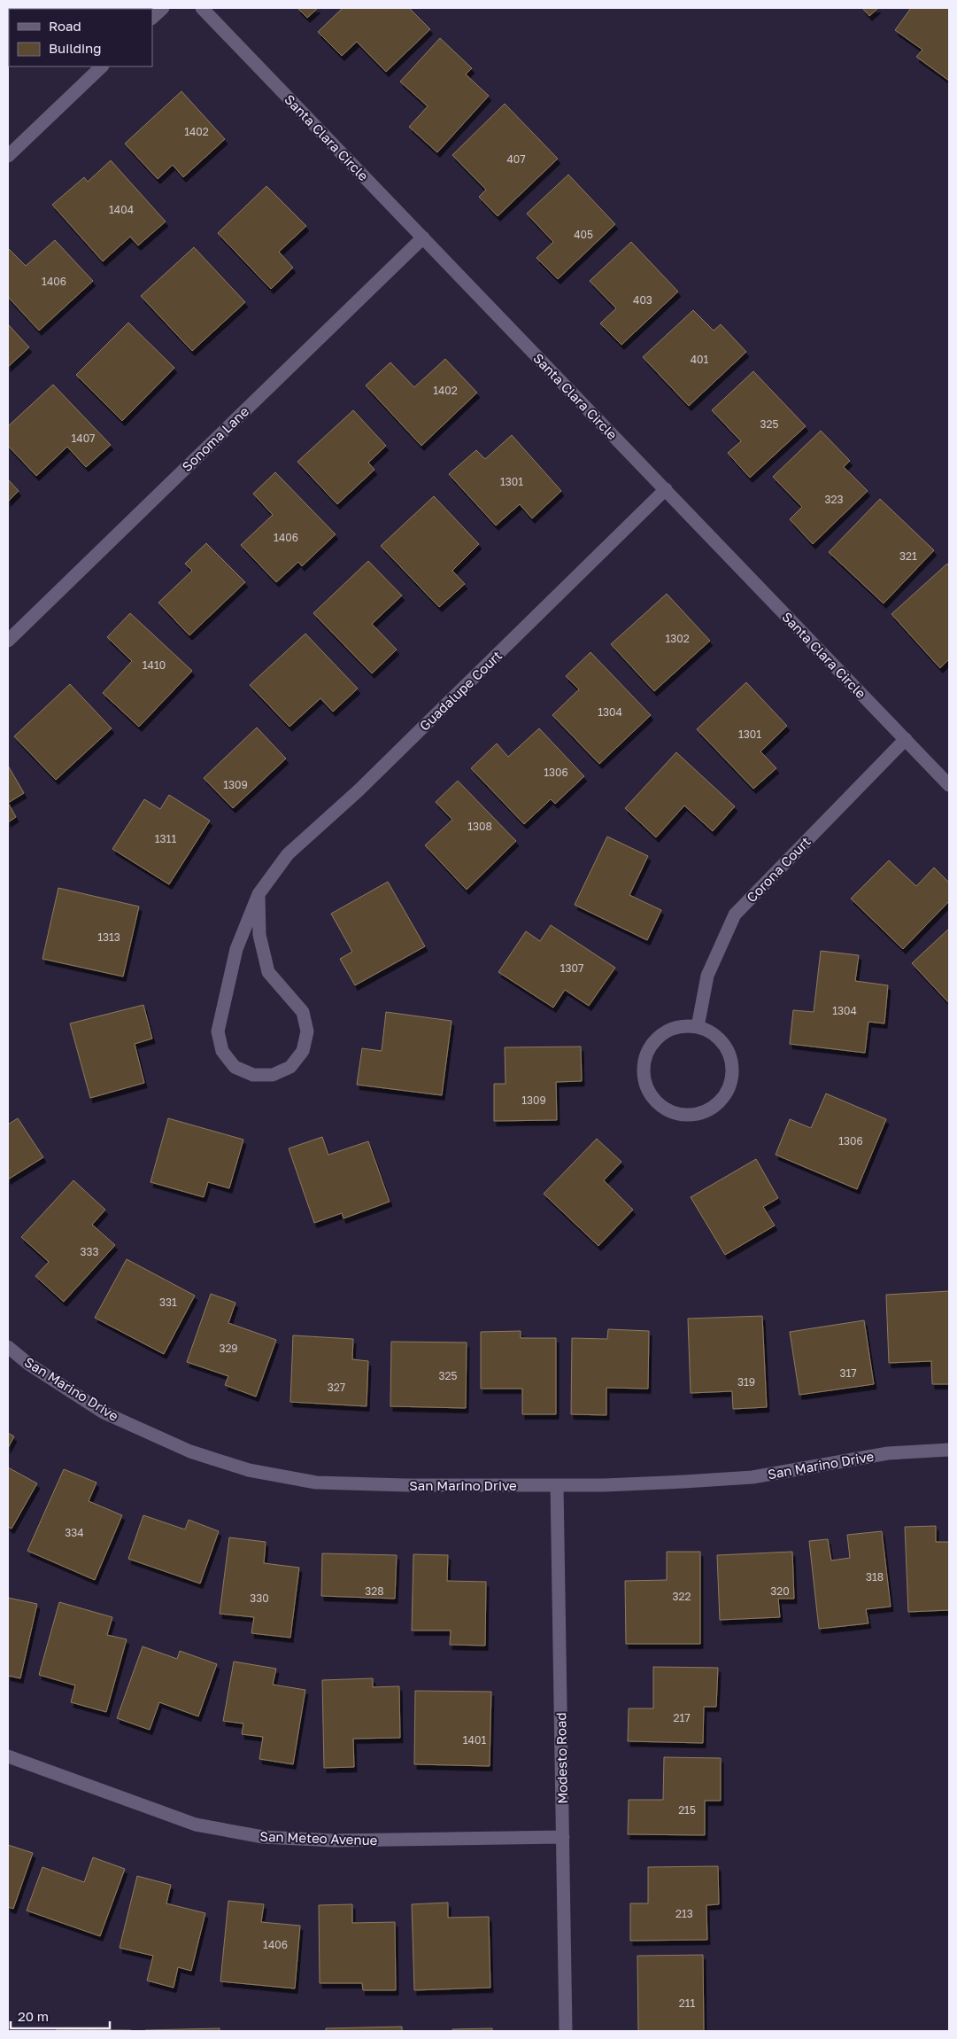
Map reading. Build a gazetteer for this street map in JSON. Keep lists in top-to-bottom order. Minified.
{"streets":{"street":["Santa Clara Circle","Sonoma Lane","Guadalupe Court","Corona Court","San Marino Drive","Modesto Road","San Meteo Avenue"]},"crossings":[["Santa Clara Circle","Sonoma Lane"],["Santa Clara Circle","Guadalupe Court"],["Santa Clara Circle","Corona Court"],["San Marino Drive","Modesto Road"],["Modesto Road","San Meteo Avenue"]],"house_numbers":["1402","407","1404","405","1406","403","401","1402","325","1407","1301","323","1406","321","1302","1410","1304","1301","1306","1309","1308","1311","1313","1307","1304","1309","1306","333","331","329","317","325","319","327","334","318","328","320","322","330","217","1401","215","213","1406","211"],"legend":["Road","Building"],"scale_bar":"20 m"}
